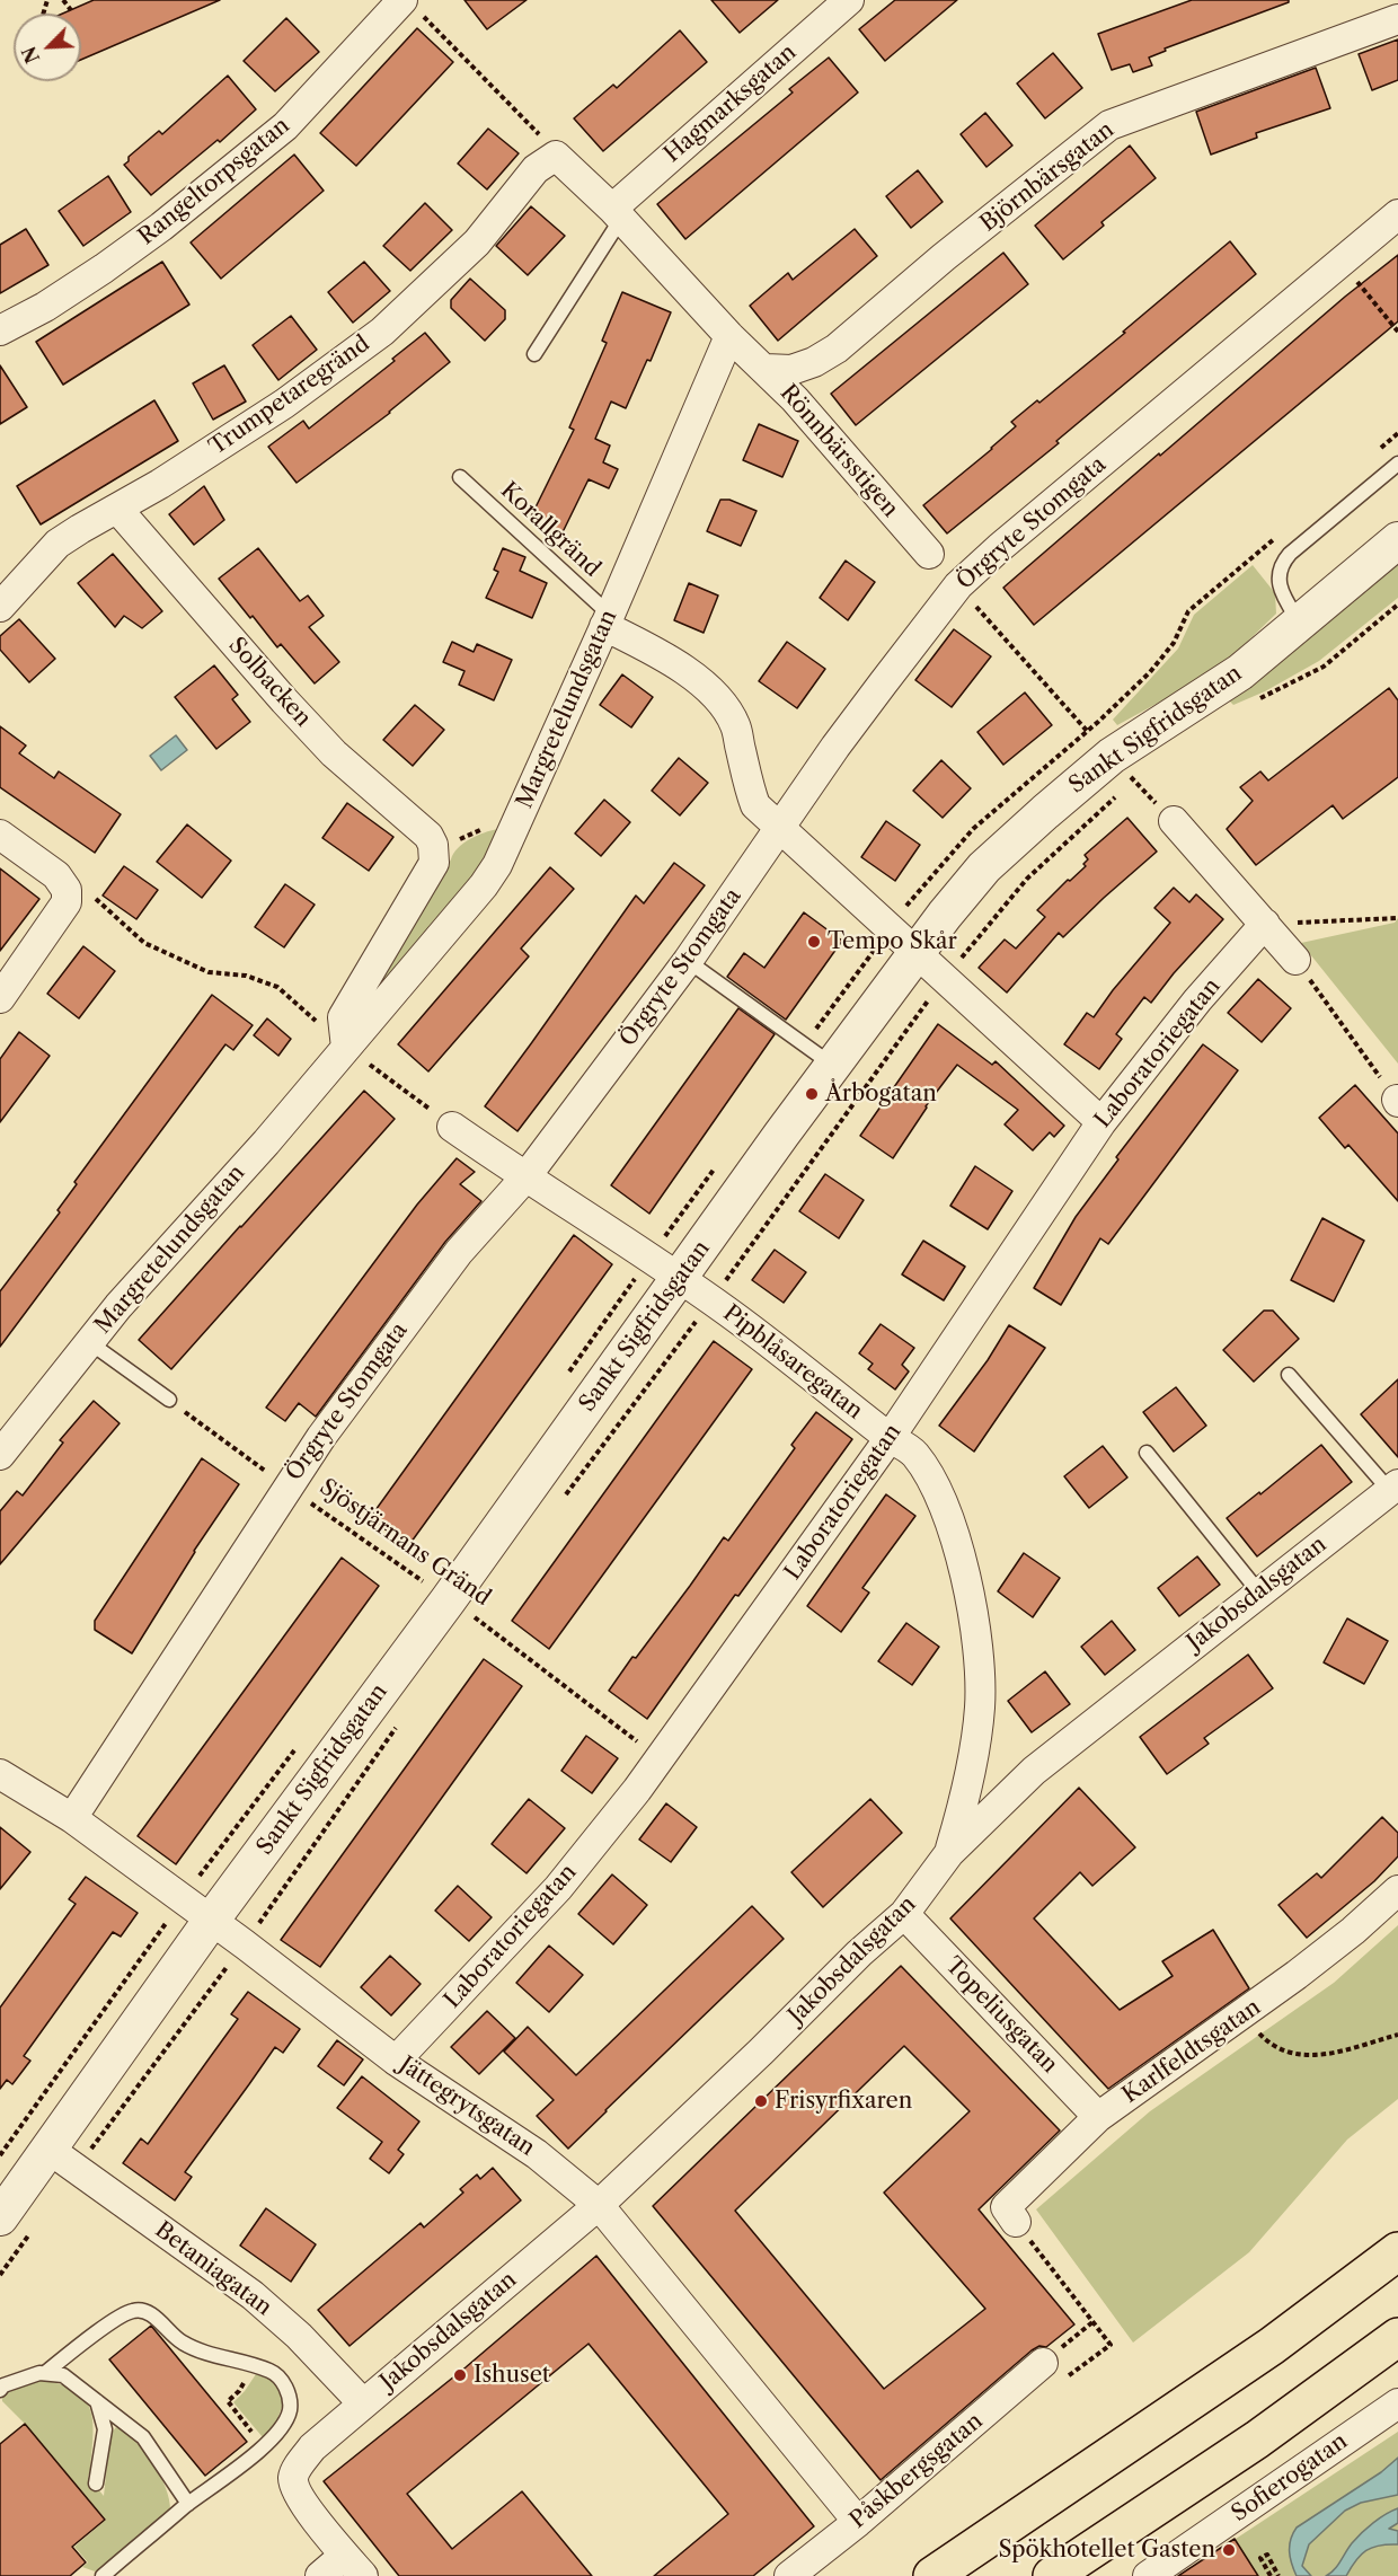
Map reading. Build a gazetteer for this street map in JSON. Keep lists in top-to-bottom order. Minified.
{"streets":{"street":["Hagmarksgatan","Björnbärsgatan","Rangeltorpsgatan","Trumpetaregränd","Rönnbärsstigen","Örgryte Stomgata","Solbacken","Margretelundsgatan","Sankt Sigfridsgatan","Laboratoriegatan","Pipblåsaregatan","Jakobsdalsgatan","Topeliusgatan","Karlfeldtsgatan","Jättegrytsgatan","Betaniagatan","Påskbergsgatan","Sofierogatan"],"lane":["Korallgränd"],"path":["Sjöstjärnans Gränd"]},"crossings":[["Hagmarksgatan","Rönnbärsstigen"],["Björnbärsgatan","Rönnbärsstigen"],["Trumpetaregränd","Rönnbärsstigen"],["Trumpetaregränd","Solbacken"],["Rönnbärsstigen","Margretelundsgatan"],["Örgryte Stomgata","Pipblåsaregatan"],["Örgryte Stomgata","Sjöstjärnans Gränd"],["Örgryte Stomgata","Jättegrytsgatan"],["Korallgränd","Margretelundsgatan"],["Sankt Sigfridsgatan","Pipblåsaregatan"],["Sankt Sigfridsgatan","Sjöstjärnans Gränd"],["Sankt Sigfridsgatan","Jättegrytsgatan"],["Sankt Sigfridsgatan","Betaniagatan"],["Laboratoriegatan","Pipblåsaregatan"],["Laboratoriegatan","Sjöstjärnans Gränd"],["Laboratoriegatan","Jättegrytsgatan"],["Pipblåsaregatan","Jakobsdalsgatan"],["Jakobsdalsgatan","Topeliusgatan"],["Jakobsdalsgatan","Jättegrytsgatan"],["Jakobsdalsgatan","Betaniagatan"],["Topeliusgatan","Karlfeldtsgatan"],["Jättegrytsgatan","Påskbergsgatan"]],"places":["Tempo Skår","Årbogatan","Frisyrfixaren","Ishuset","Spökhotellet Gasten"],"north":"bottom left"}
